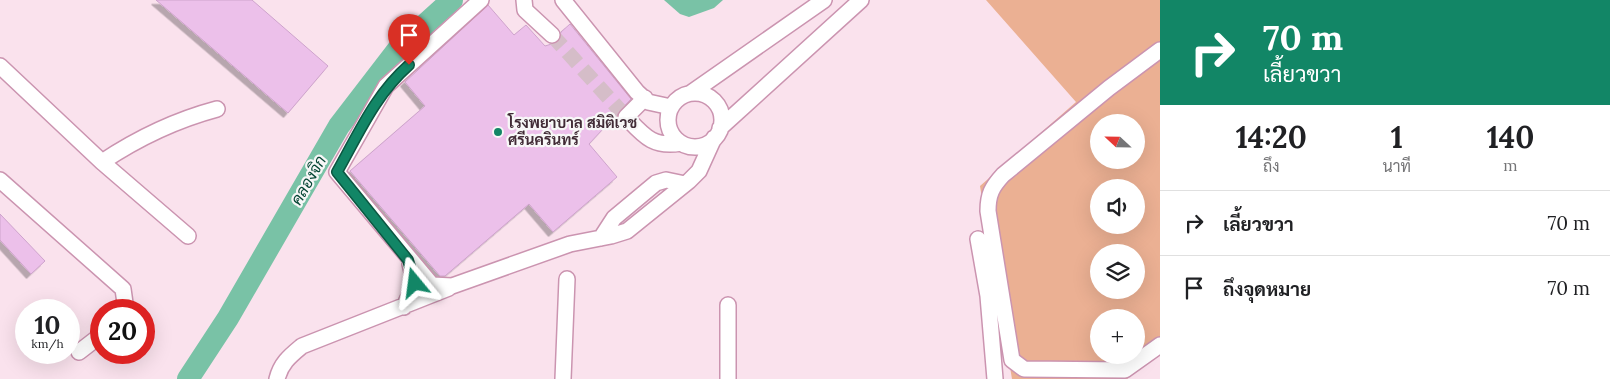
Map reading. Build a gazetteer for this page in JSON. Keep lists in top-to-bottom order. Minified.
{"water":["คลองจิก"],"places":["โรงพยาบาล สมิติเวช ศรีนครินทร์"],"north":"left","page":{"turn":["70 m","เลี้ยวขวา"],"eta":["14:20","ถึง","1","นาที","140","m"],"map_buttons":"+","list":[{"name":"เลี้ยวขวา","value":"70 m"},{"name":"ถึงจุดหมาย","value":"70 m"}],"speed":"10 km/h","limit":"20"}}
